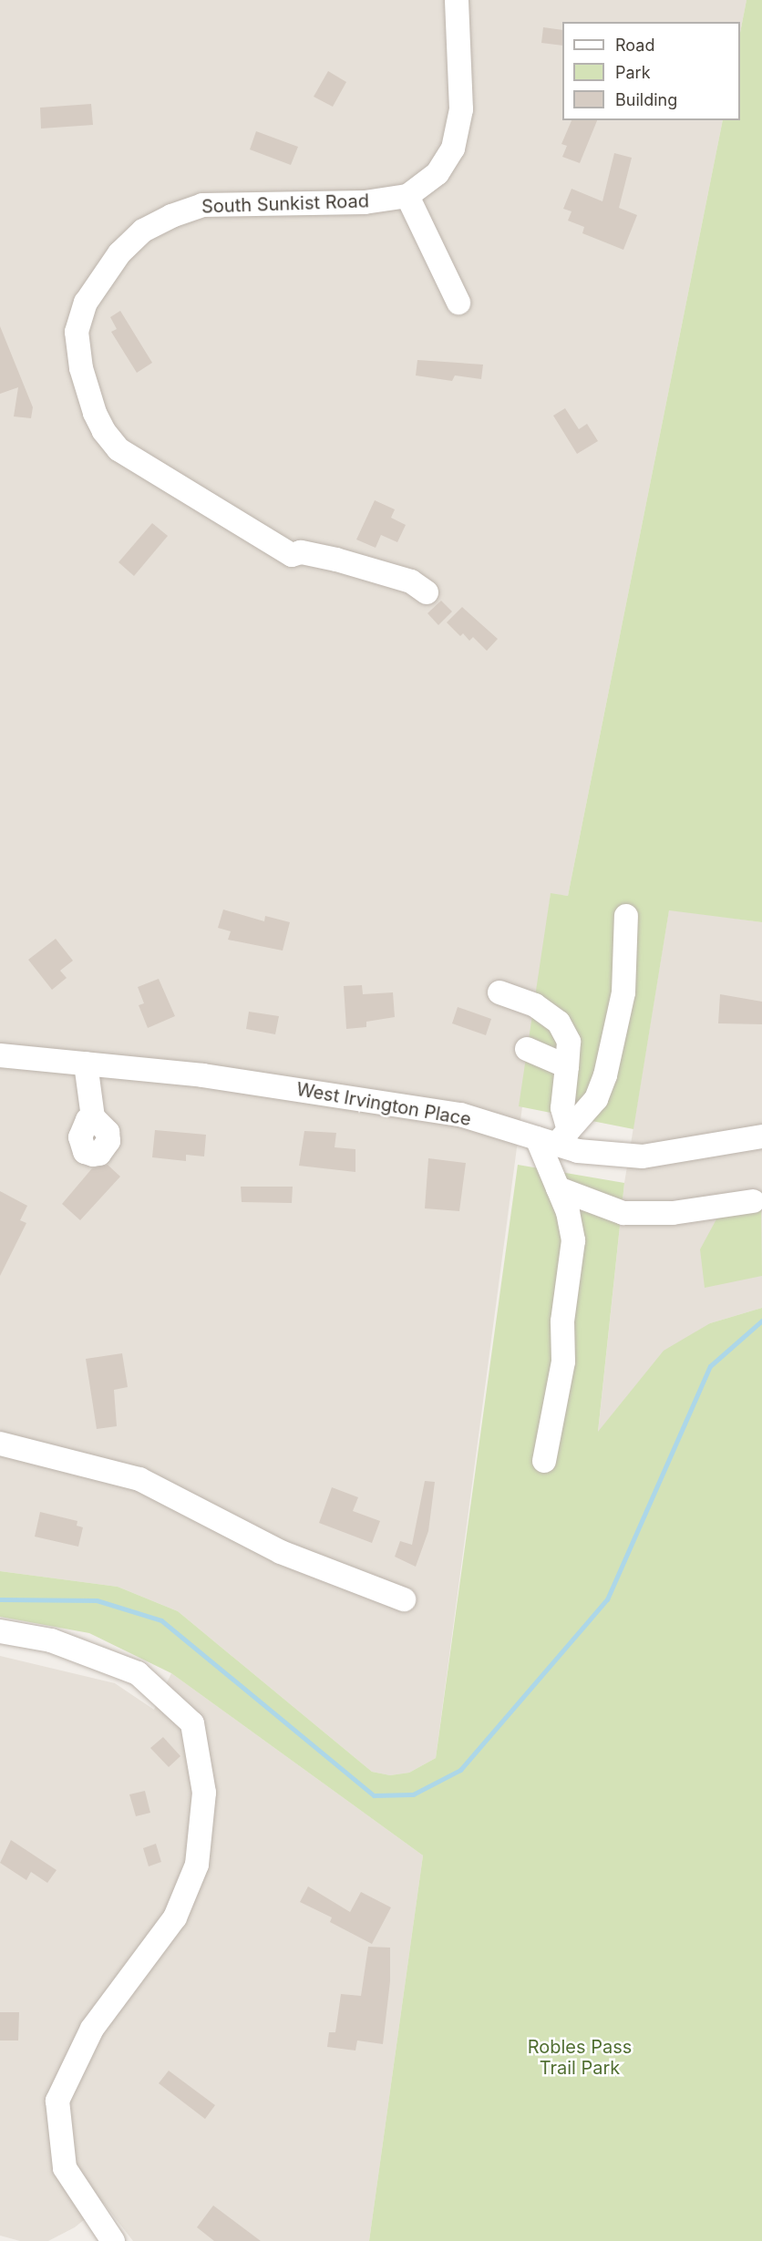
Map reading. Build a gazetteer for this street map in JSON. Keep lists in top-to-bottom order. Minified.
{"streets":{"street":["South Sunkist Road","West Irvington Place"]},"parks":["Robles Pass Trail Park"],"legend":["Road","Park","Building"]}
